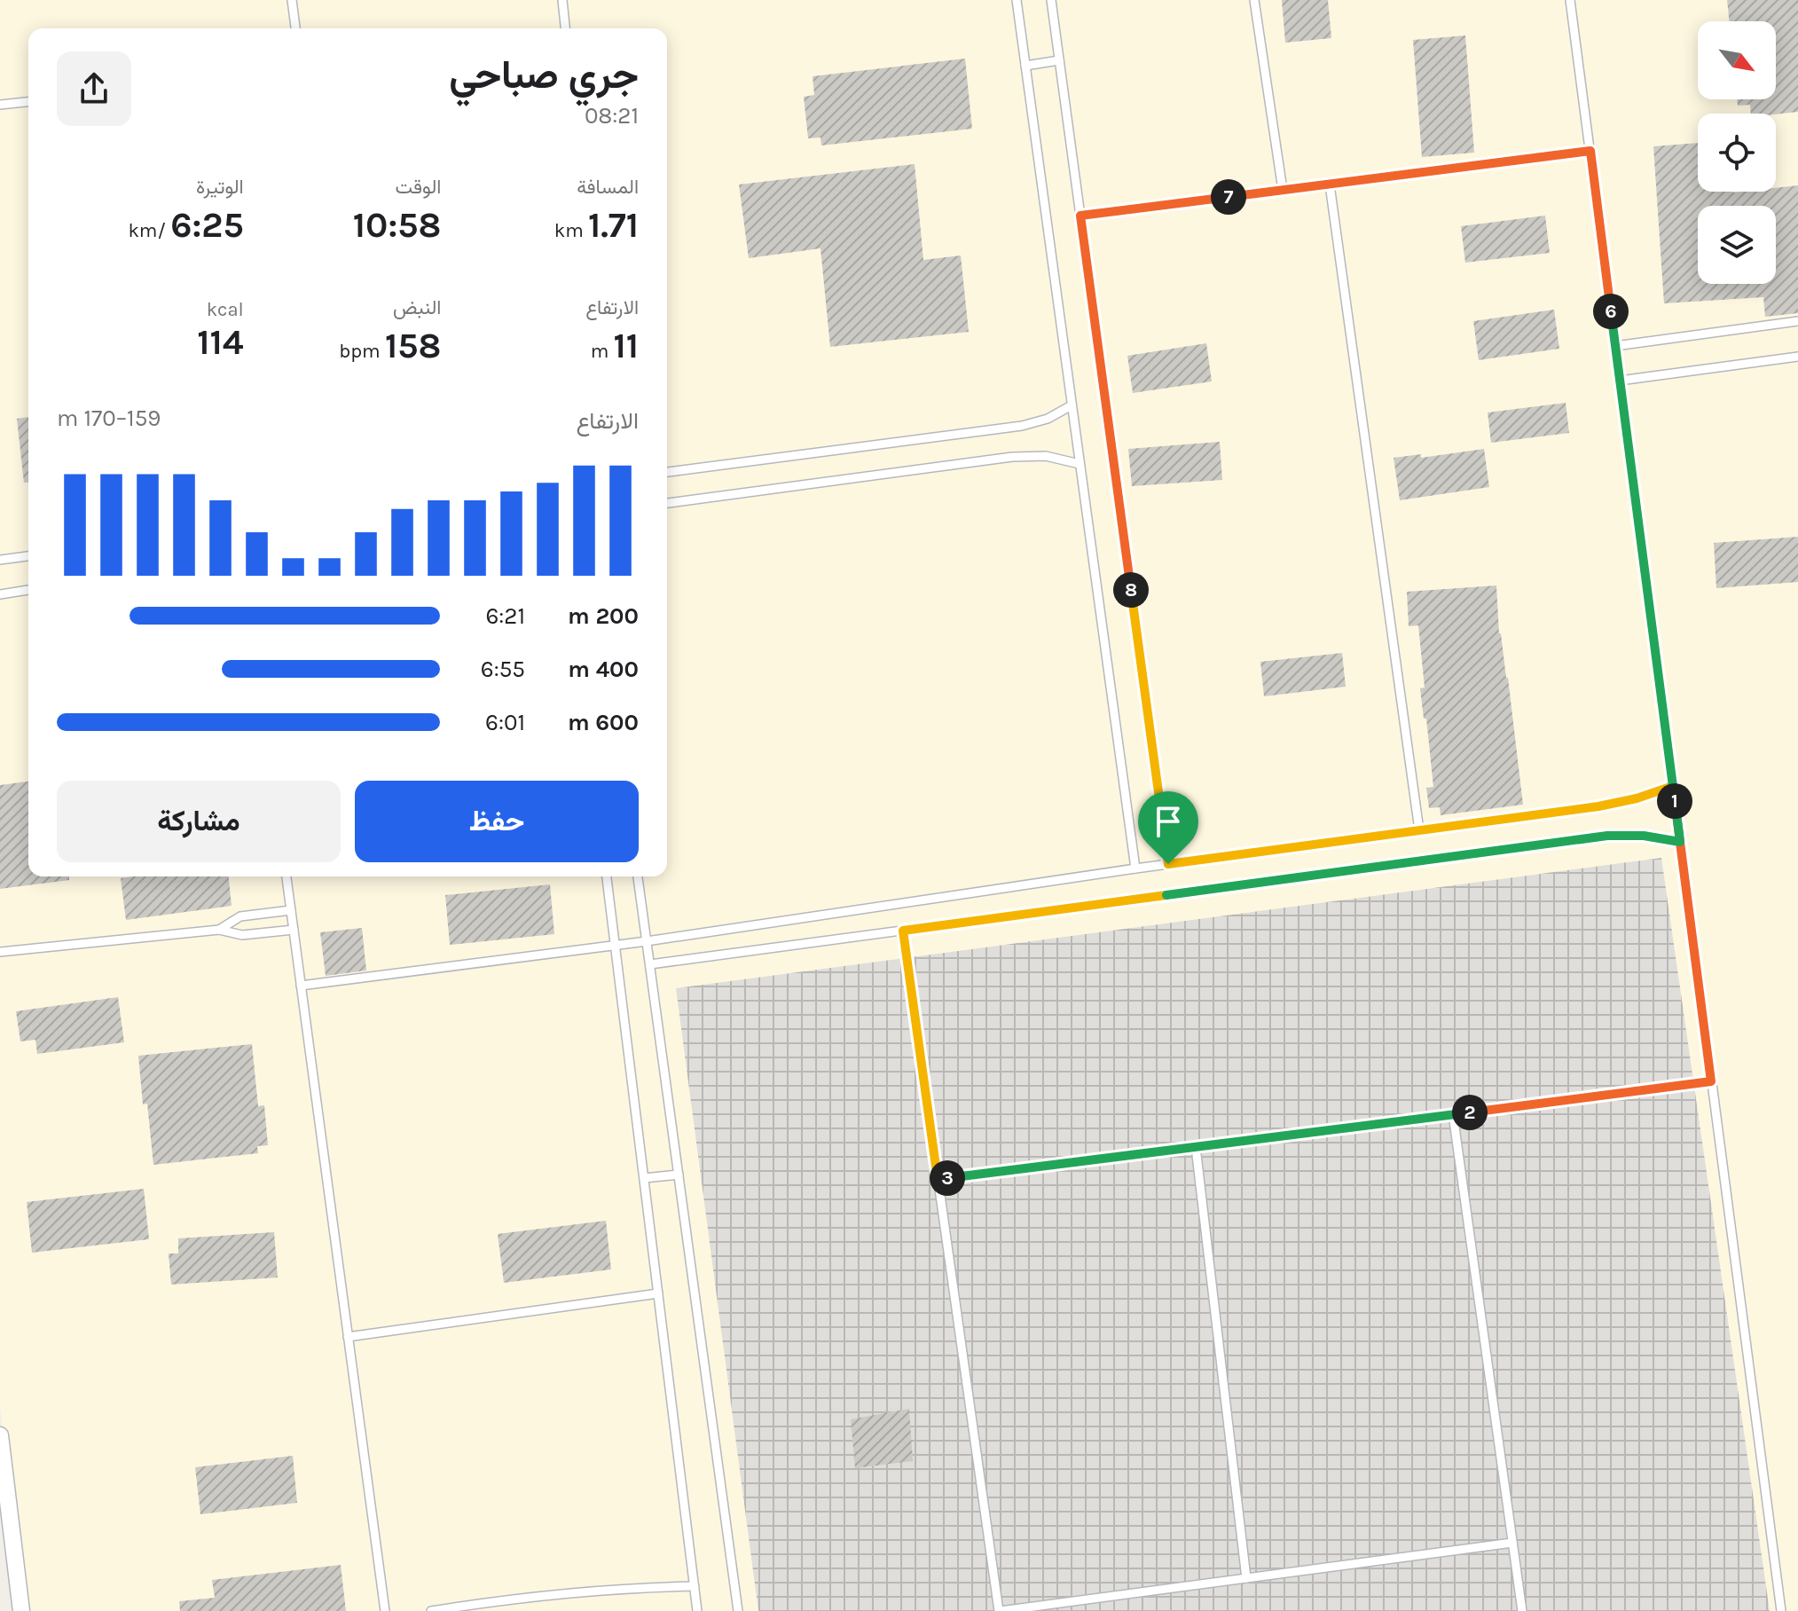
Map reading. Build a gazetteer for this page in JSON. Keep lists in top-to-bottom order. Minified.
{"north":"bottom right","page":{"heading":["جري صباحي","08:21"],"stats":[["المسافة","1.71 km"],["الوقت","10:58"],["الوتيرة","6:25 /km"],["الارتفاع","11 m"],["النبض","158 bpm"],["kcal","114"]],"pins":["7","6","8","1","2","3"],"chart":["الارتفاع","159–170 m"],"list":[{"name":"200 m","note":"6:21"},{"name":"400 m","note":"6:55"},{"name":"600 m","note":"6:01"}],"buttons":["حفظ","مشاركة"]}}
